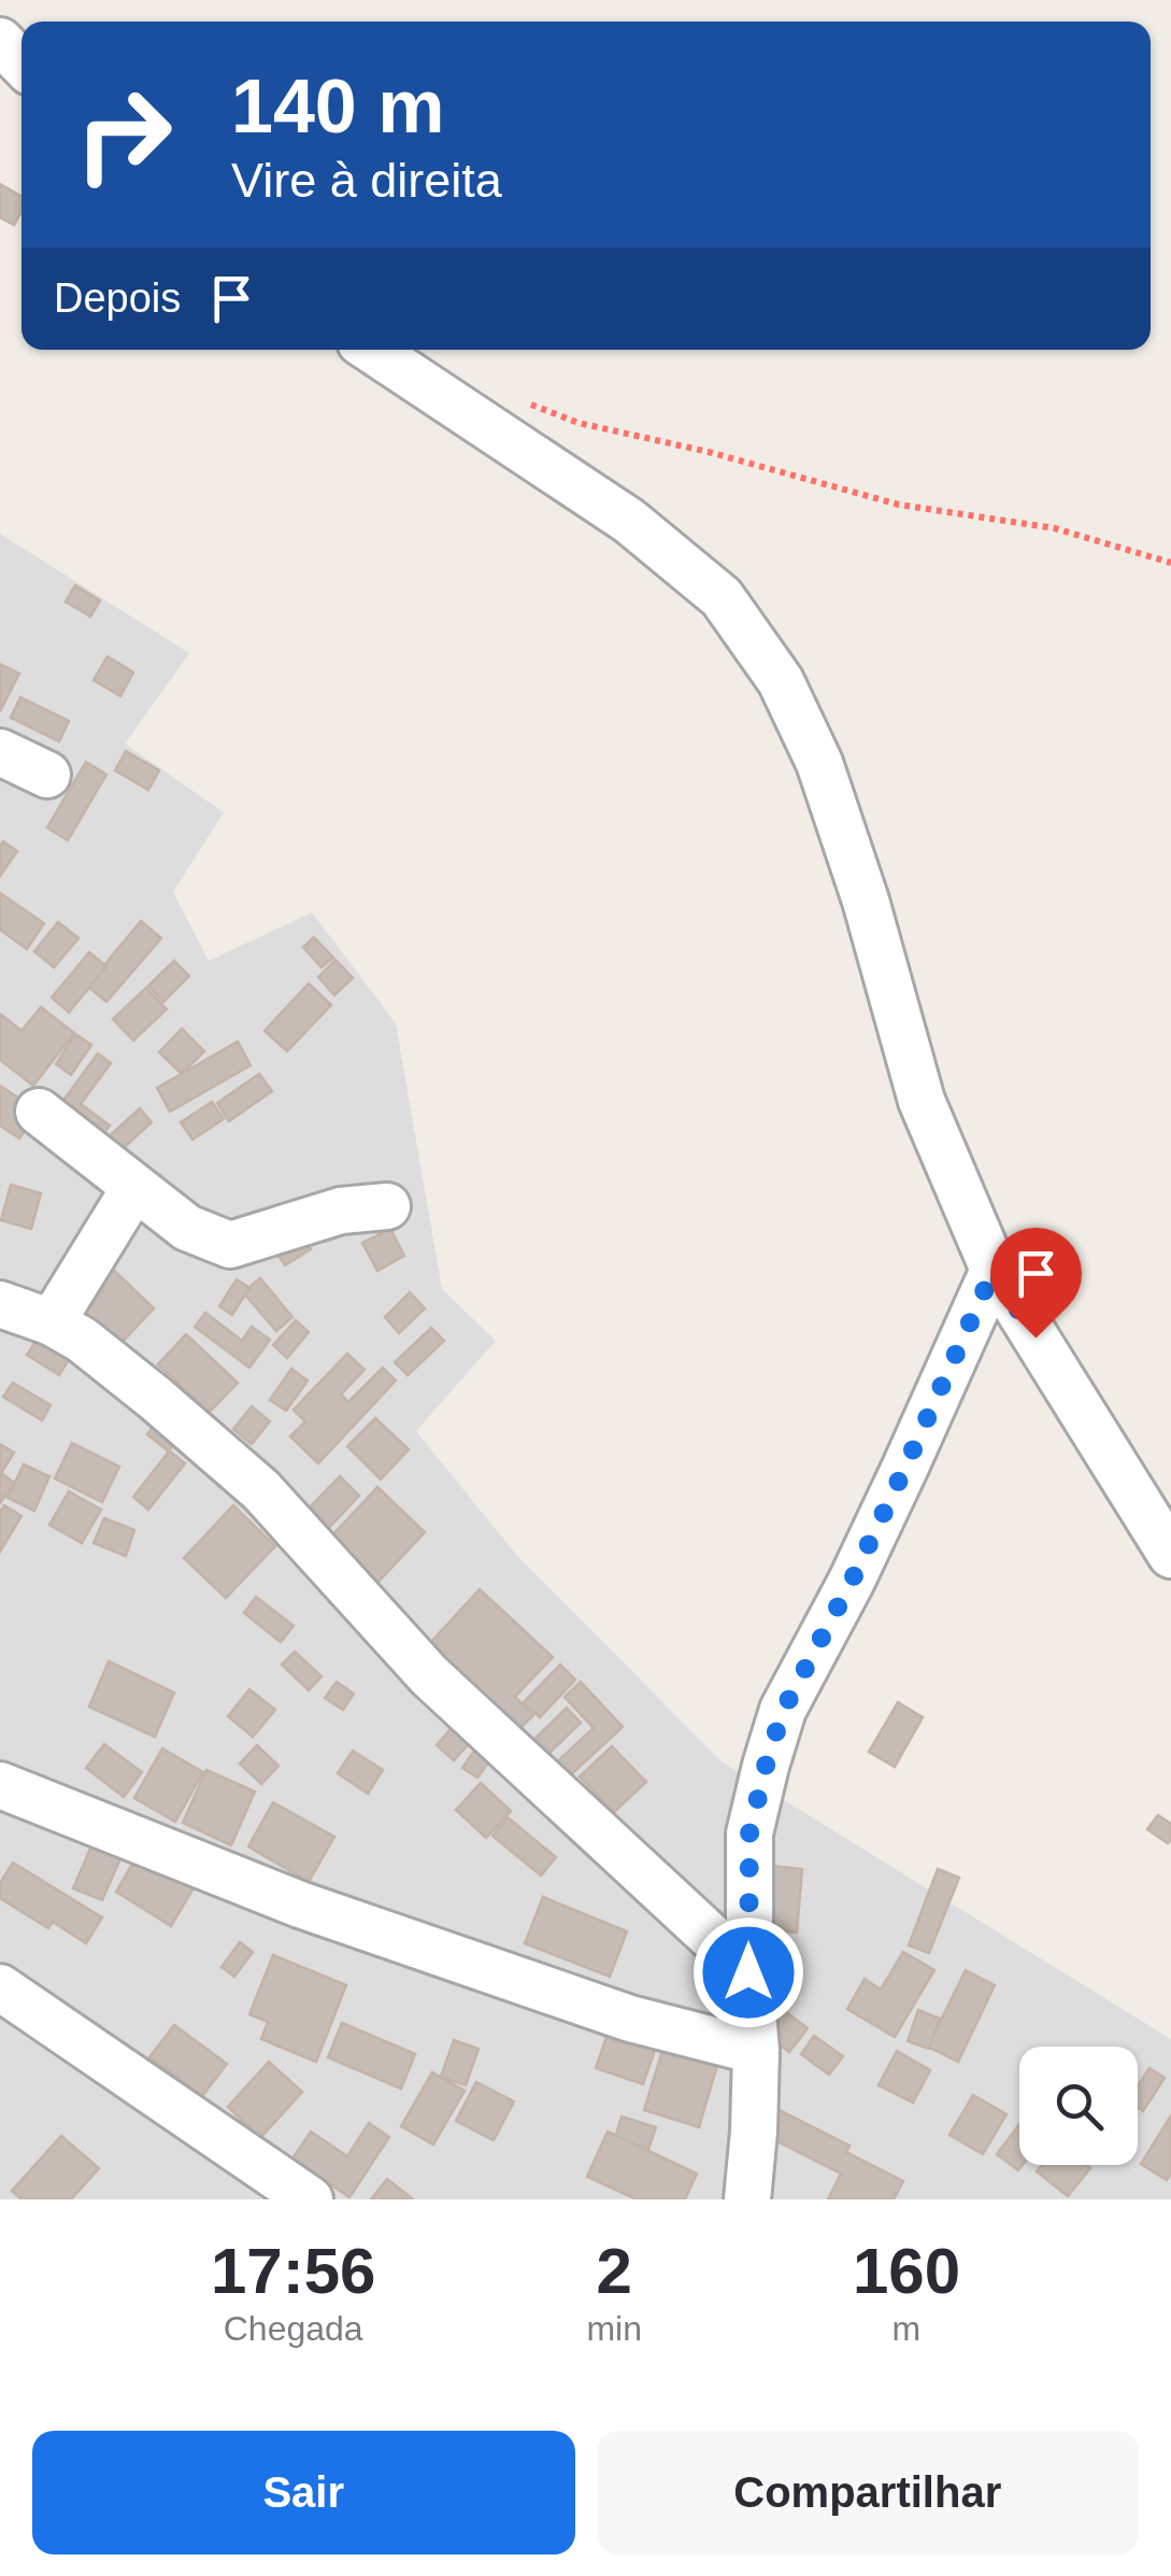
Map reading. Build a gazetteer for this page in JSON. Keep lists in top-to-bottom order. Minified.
{"page":{"turn":["140 m","Vire à direita"],"then":"Depois","eta":["17:56","Chegada","2","min","160","m"],"buttons":["Sair","Compartilhar"]}}
